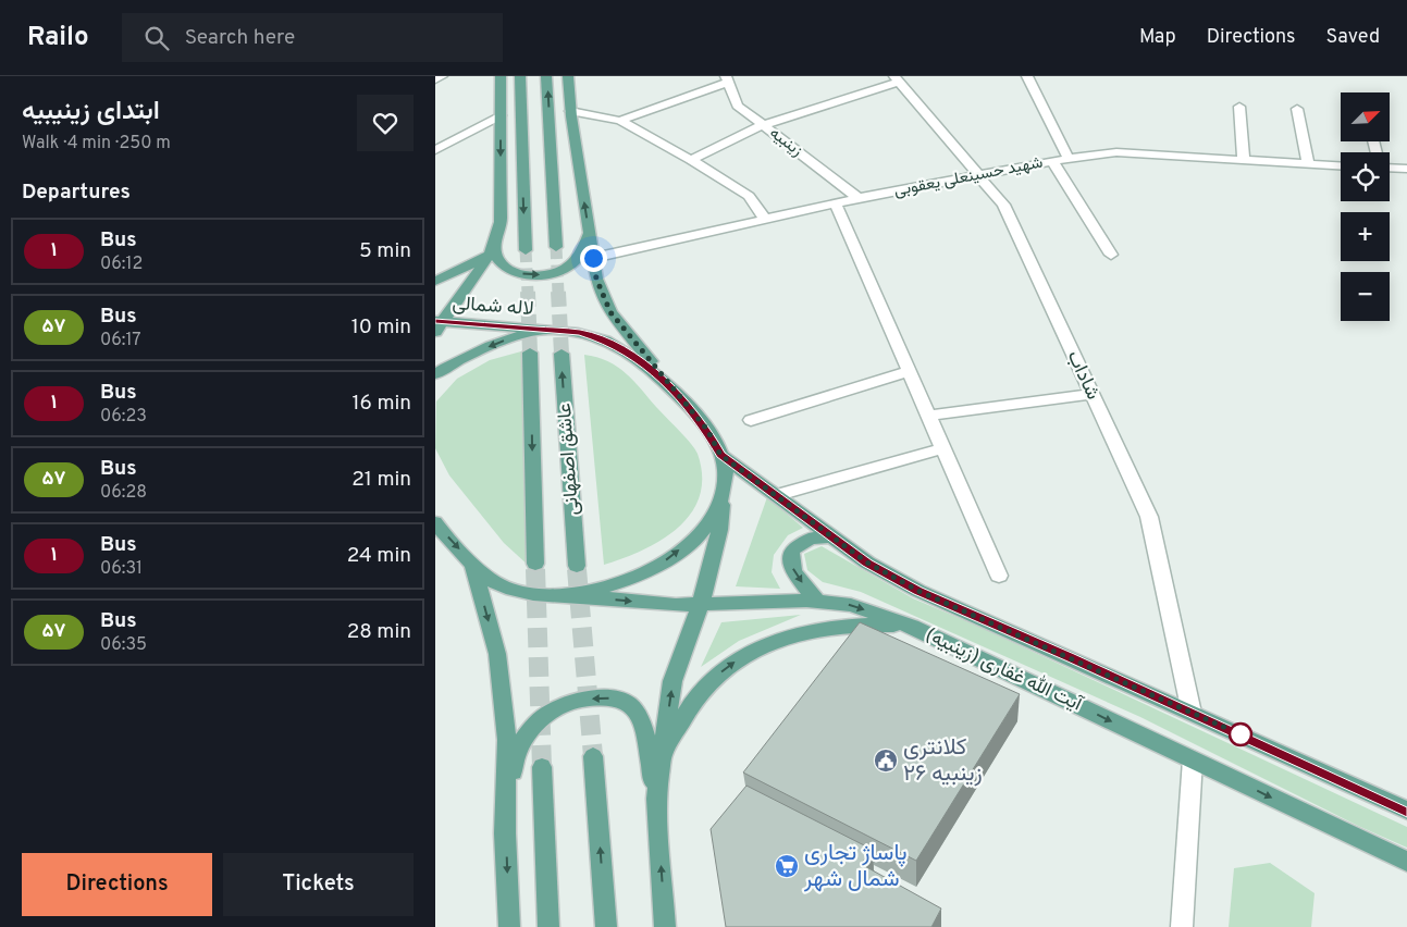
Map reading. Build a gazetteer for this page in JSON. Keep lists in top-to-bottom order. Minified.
{"streets":{"main road":["لاله شمالی","عاشق اصفهانی","آیت الله غفاری (زینبیه)"],"street":["زینبیه","شهید حسینعلی یعقوبی","شاداب"]},"crossings":[["زینبیه","شهید حسینعلی یعقوبی"],["شهید حسینعلی یعقوبی","شاداب"],["شاداب","آیت الله غفاری (زینبیه)"]],"places":{"public building":["کلانتری ۲۶ زینبیه"],"supermarket":["پاساژ تجاری شمال شهر"]},"lines":["bus line ۱"],"north":"top right","page":{"header":"Railo","search":"Search here","nav":["Map","Directions","Saved"],"heading":[["ابتدای زینیبیه","Walk · 4 min · 250 m"],"Departures"],"map_buttons":["+","−"],"list":[{"mark":"۱","name":"Bus","note":"06:12","value":"5 min"},{"mark":"۵۷","name":"Bus","note":"06:17","value":"10 min"},{"mark":"۱","name":"Bus","note":"06:23","value":"16 min"},{"mark":"۵۷","name":"Bus","note":"06:28","value":"21 min"},{"mark":"۱","name":"Bus","note":"06:31","value":"24 min"},{"mark":"۵۷","name":"Bus","note":"06:35","value":"28 min"}],"buttons":["Directions","Tickets"]}}
